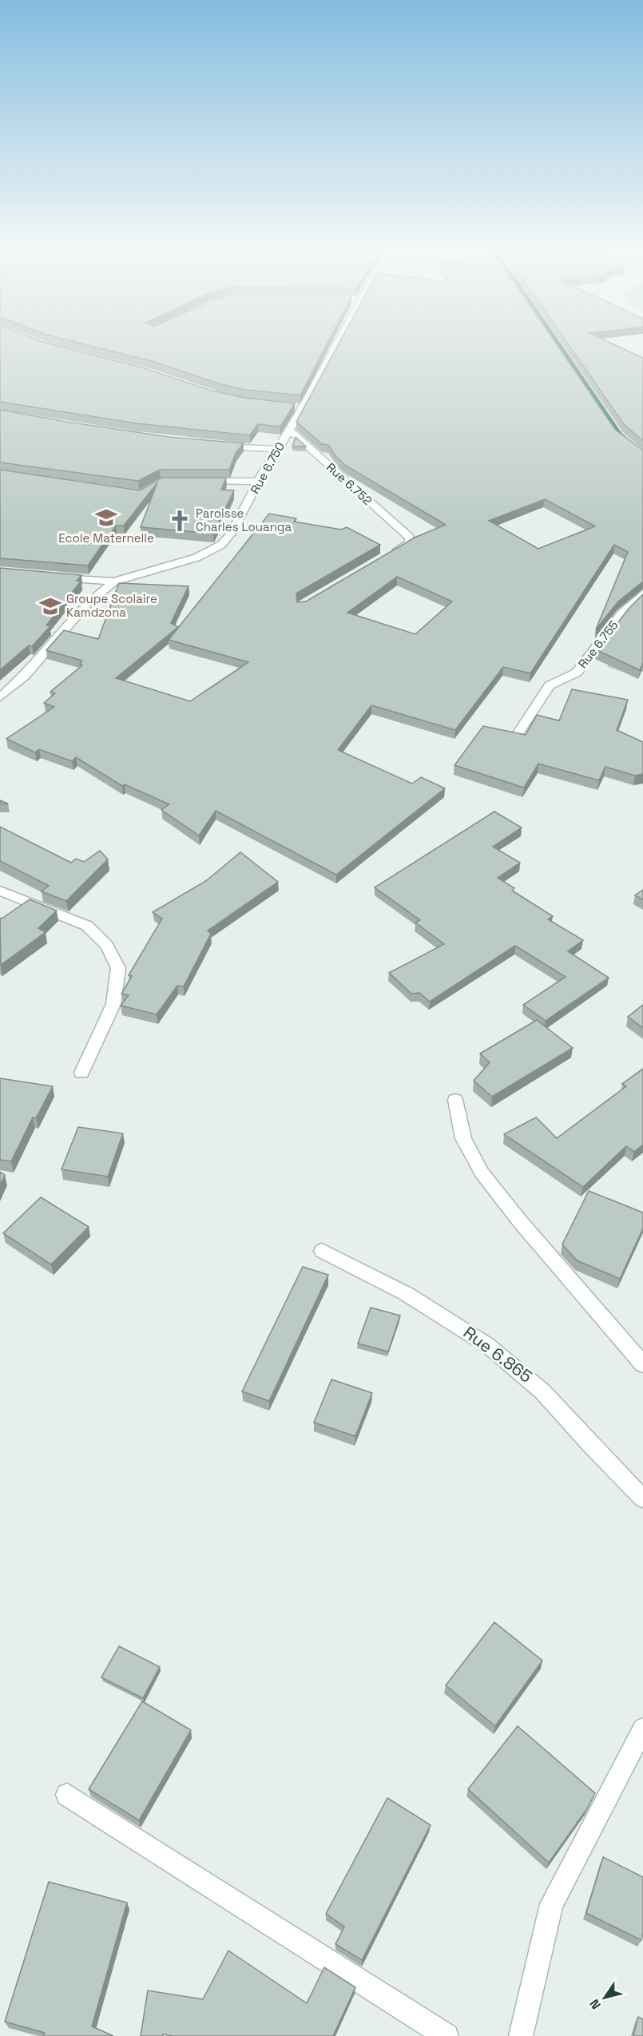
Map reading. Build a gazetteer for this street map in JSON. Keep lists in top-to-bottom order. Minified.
{"streets":{"street":["Rue 6.750","Rue 6.752","Rue 6.755","Rue 6.865"]},"crossings":[["Rue 6.750","Rue 6.752"]],"places":{"school or university":["Ecole Maternelle","Groupe Scolaire Kamdzona"],"church":["Paroisse Charles Louanga"]},"north":"bottom left"}
